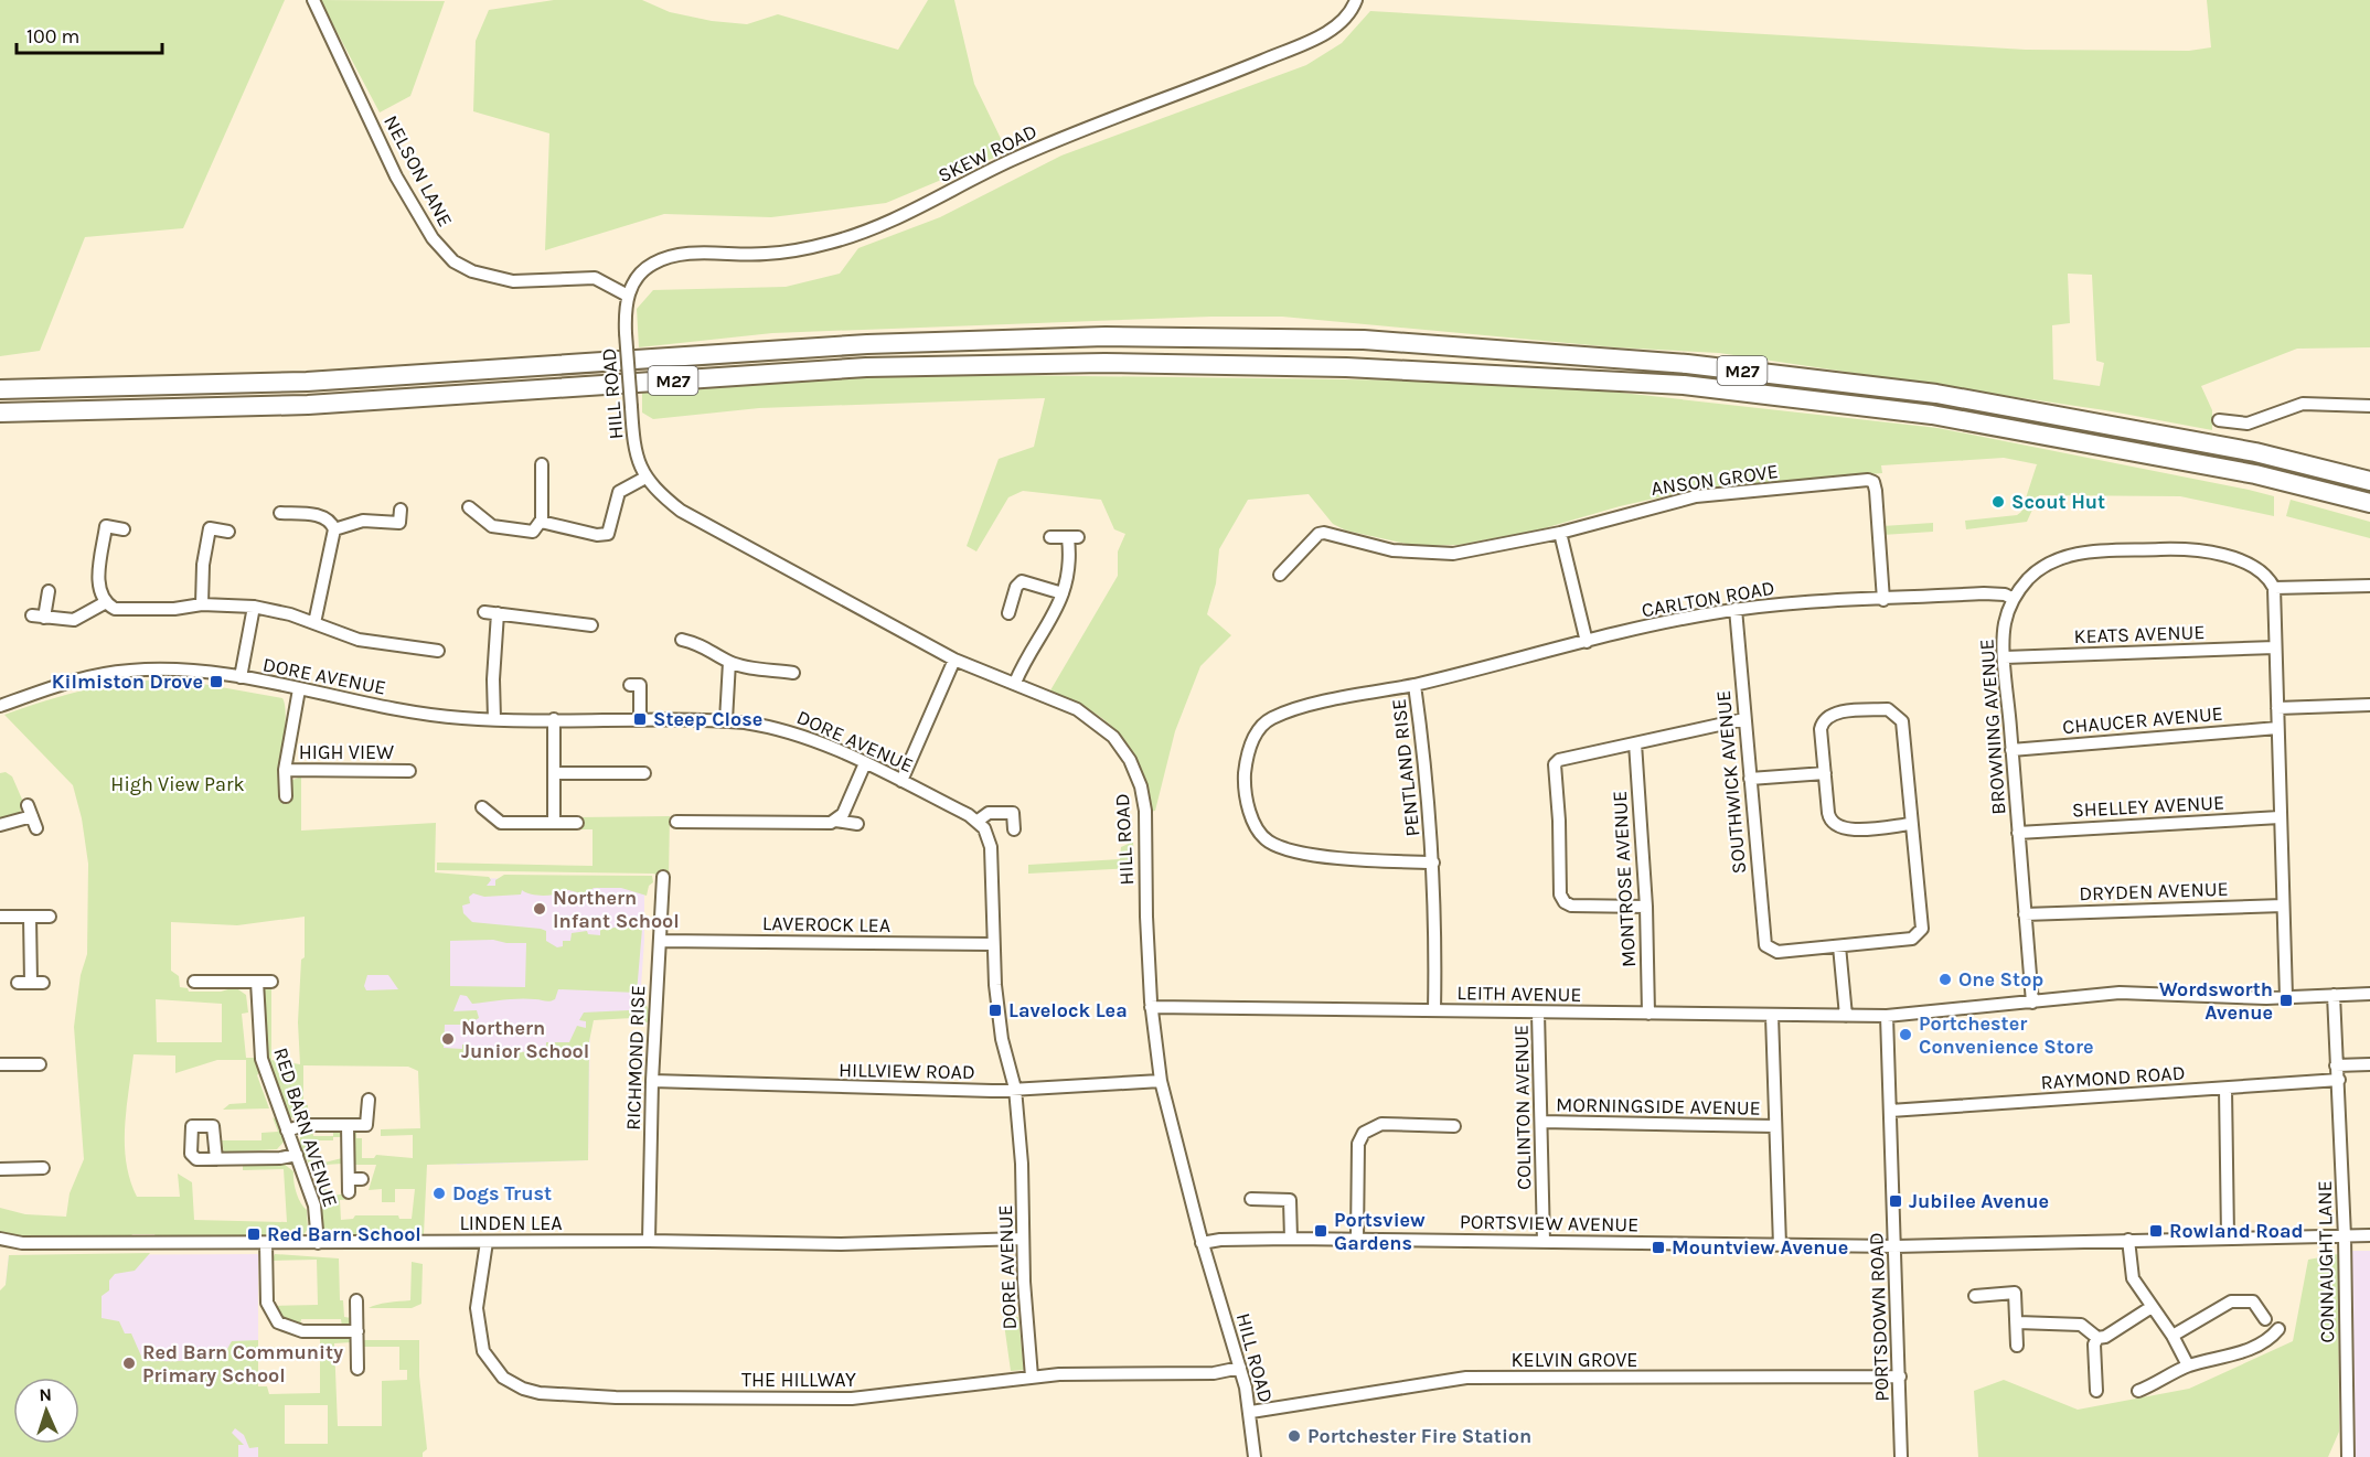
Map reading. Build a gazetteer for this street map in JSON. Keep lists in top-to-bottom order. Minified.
{"streets":{"highway":["M27"],"street":["SKEW ROAD","NELSON LANE","HILL ROAD","ANSON GROVE","CARLTON ROAD","KEATS AVENUE","DORE AVENUE","CHAUCER AVENUE","BROWNING AVENUE","HIGH VIEW","PENTLAND RISE","SOUTHWICK AVENUE","SHELLEY AVENUE","MONTROSE AVENUE","DRYDEN AVENUE","LAVEROCK LEA","LEITH AVENUE","RICHMOND RISE","HILLVIEW ROAD","RAYMOND ROAD","MORNINGSIDE AVENUE","COLINTON AVENUE","RED BARN AVENUE","LINDEN LEA","PORTSVIEW AVENUE","CONNAUGHT LANE","PORTSDOWN ROAD","KELVIN GROVE","THE HILLWAY"]},"crossings":[["SKEW ROAD","NELSON LANE"],["SKEW ROAD","HILL ROAD"],["NELSON LANE","HILL ROAD"],["HILL ROAD","LEITH AVENUE"],["HILL ROAD","HILLVIEW ROAD"],["HILL ROAD","PORTSVIEW AVENUE"],["HILL ROAD","KELVIN GROVE"],["HILL ROAD","THE HILLWAY"],["ANSON GROVE","CARLTON ROAD"],["CARLTON ROAD","BROWNING AVENUE"],["CARLTON ROAD","PENTLAND RISE"],["CARLTON ROAD","SOUTHWICK AVENUE"],["KEATS AVENUE","BROWNING AVENUE"],["DORE AVENUE","HIGH VIEW"],["DORE AVENUE","LAVEROCK LEA"],["DORE AVENUE","HILLVIEW ROAD"],["DORE AVENUE","LINDEN LEA"],["DORE AVENUE","THE HILLWAY"],["CHAUCER AVENUE","BROWNING AVENUE"],["BROWNING AVENUE","SHELLEY AVENUE"],["BROWNING AVENUE","DRYDEN AVENUE"],["BROWNING AVENUE","LEITH AVENUE"],["PENTLAND RISE","LEITH AVENUE"],["MONTROSE AVENUE","LEITH AVENUE"],["LAVEROCK LEA","RICHMOND RISE"],["LEITH AVENUE","COLINTON AVENUE"],["LEITH AVENUE","CONNAUGHT LANE"],["LEITH AVENUE","PORTSDOWN ROAD"],["RICHMOND RISE","HILLVIEW ROAD"],["RICHMOND RISE","LINDEN LEA"],["RAYMOND ROAD","CONNAUGHT LANE"],["RAYMOND ROAD","PORTSDOWN ROAD"],["MORNINGSIDE AVENUE","COLINTON AVENUE"],["COLINTON AVENUE","PORTSVIEW AVENUE"],["RED BARN AVENUE","LINDEN LEA"],["LINDEN LEA","THE HILLWAY"],["PORTSVIEW AVENUE","PORTSDOWN ROAD"],["PORTSDOWN ROAD","KELVIN GROVE"]],"parks":["High View Park"],"places":{"other":["Scout Hut","Northern Infant School","One Stop","Portchester Convenience Store","Northern Junior School","Dogs Trust","Red Barn Community Primary School","Portchester Fire Station"],"transit":["Kilmiston Drove","Steep Close","Wordsworth Avenue","Lavelock Lea","Jubilee Avenue","Portsview Gardens","Rowland Road","Red Barn School","Mountview Avenue"]},"scale_bar":"100 m","north":"top"}
